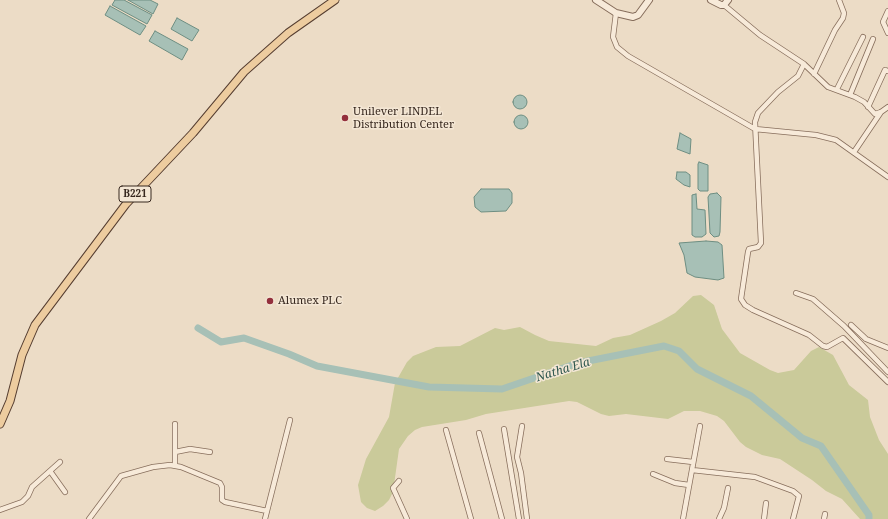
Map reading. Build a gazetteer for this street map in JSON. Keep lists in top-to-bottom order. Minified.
{"streets":{"main road":["B221"]},"water":["Natha Ela"],"places":["Unilever LINDEL Distribution Center","Alumex PLC"]}
